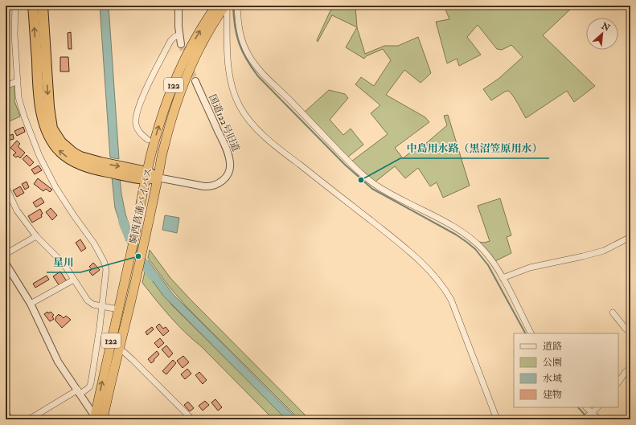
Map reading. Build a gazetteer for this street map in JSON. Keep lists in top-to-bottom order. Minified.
{"streets":{"highway":["122","騎西菖蒲バイパス"],"street":["国道122号旧道"]},"crossings":[["国道122号旧道","騎西菖蒲バイパス"]],"places":["中島用水路（黒沼笠原用水）","星川"],"legend":["道路","公園","水域","建物"],"north":"top right"}
